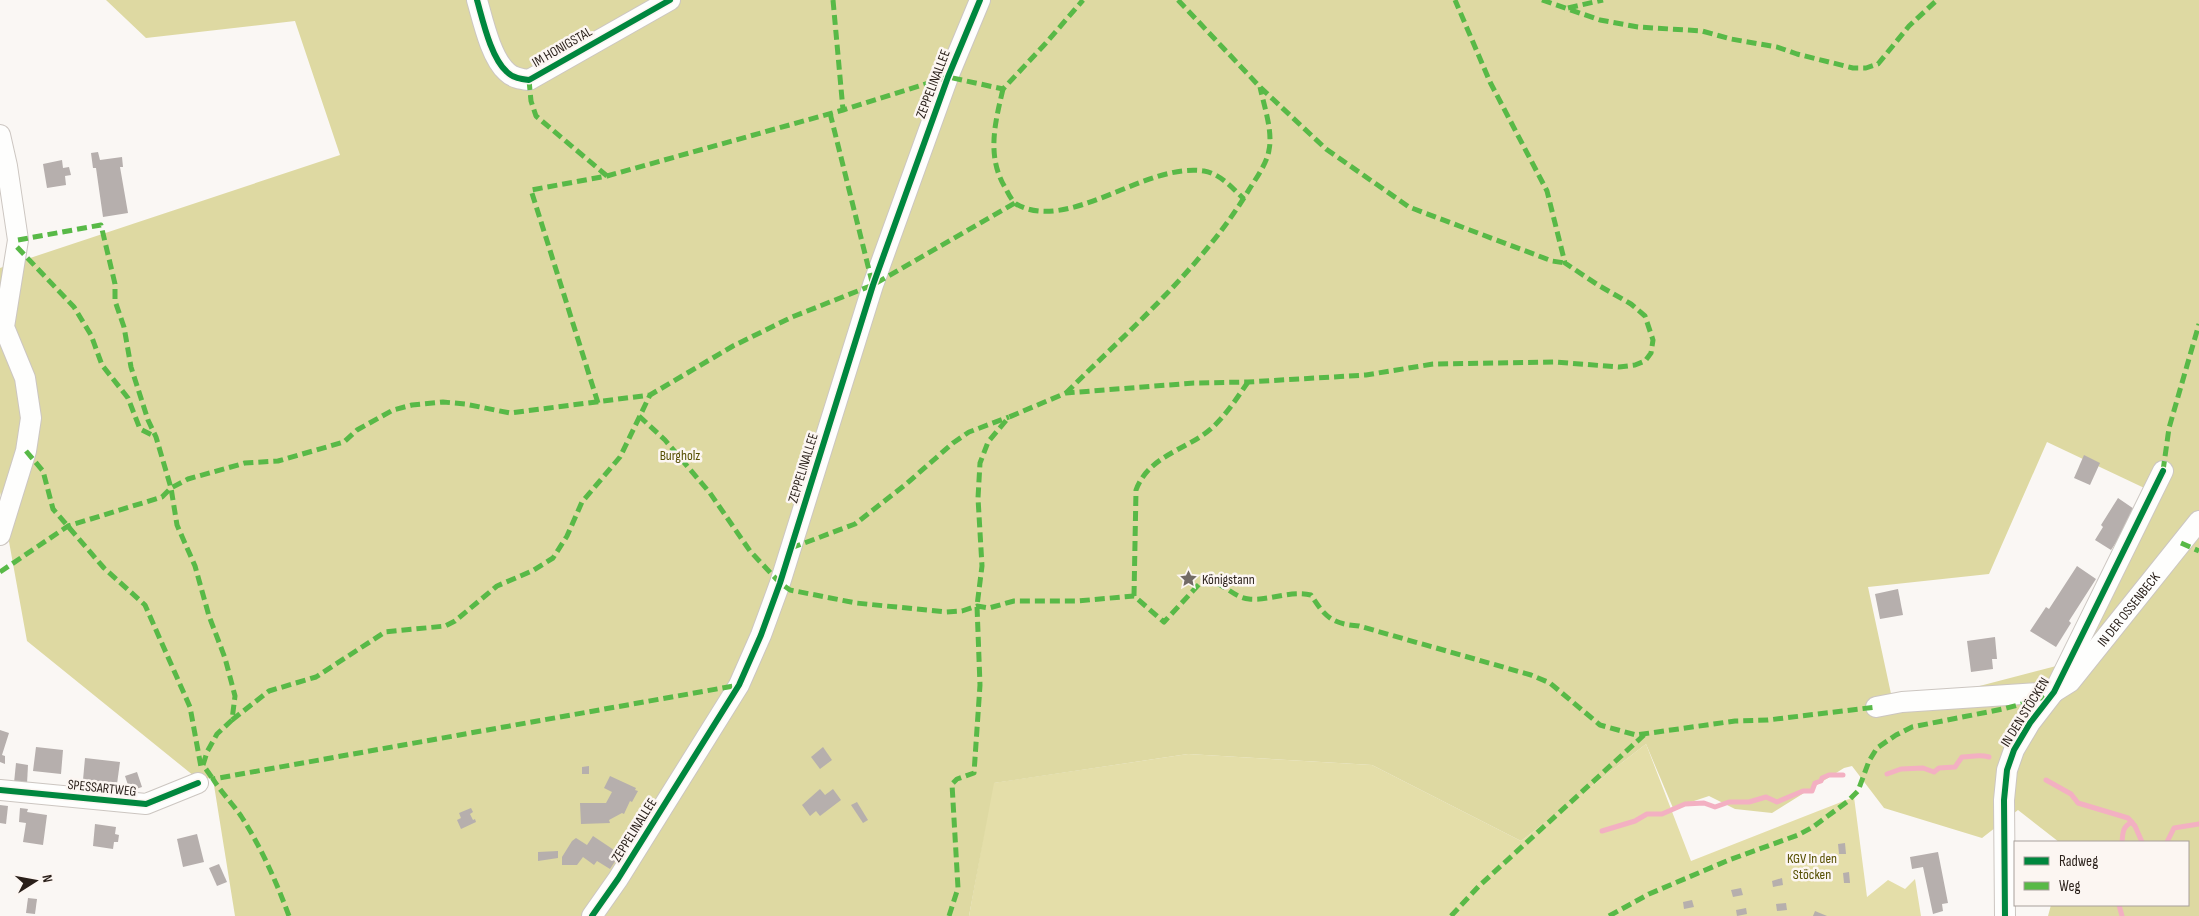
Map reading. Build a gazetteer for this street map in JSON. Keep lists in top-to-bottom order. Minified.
{"streets":{"street":["IM HONIGSTAL","ZEPPELINALLEE","IN DER OSSENBECK","IN DEN STÖCKEN","SPESSARTWEG"]},"crossings":[["IN DER OSSENBECK","IN DEN STÖCKEN"]],"parks":["Burgholz","KGV In den Stöcken"],"places":{"place":["Königstann"]},"legend":["Radweg","Weg"],"north":"right"}
